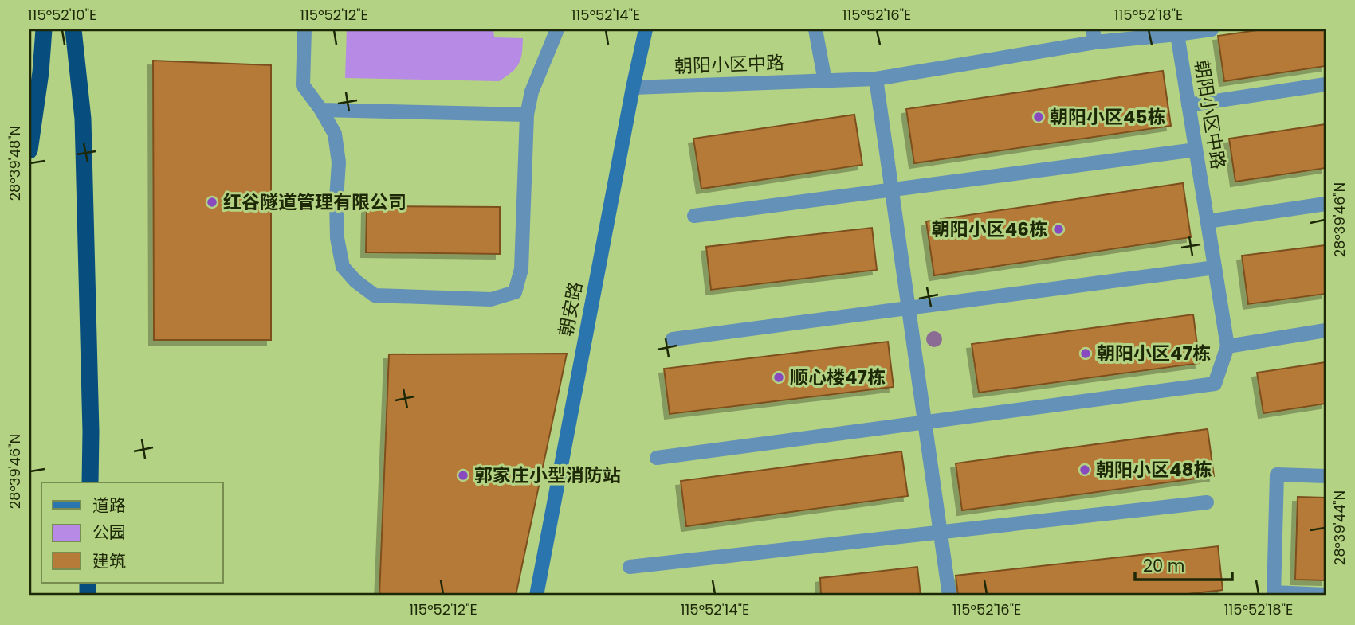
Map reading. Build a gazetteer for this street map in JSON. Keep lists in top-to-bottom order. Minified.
{"streets":{"street":["朝阳小区中路","朝安路"]},"crossings":[["朝阳小区中路","朝安路"]],"places":["朝阳小区45栋","红谷隧道管理有限公司","朝阳小区46栋","朝阳小区47栋","顺心楼47栋","朝阳小区48栋","郭家庄小型消防站"],"legend":["道路","公园","建筑"],"scale_bar":"20 m","coordinates":["115°52'10\"E","115°52'12\"E","115°52'14\"E","115°52'16\"E","115°52'18\"E","28°39'48\"N","28°39'46\"N","28°39'44\"N"]}
